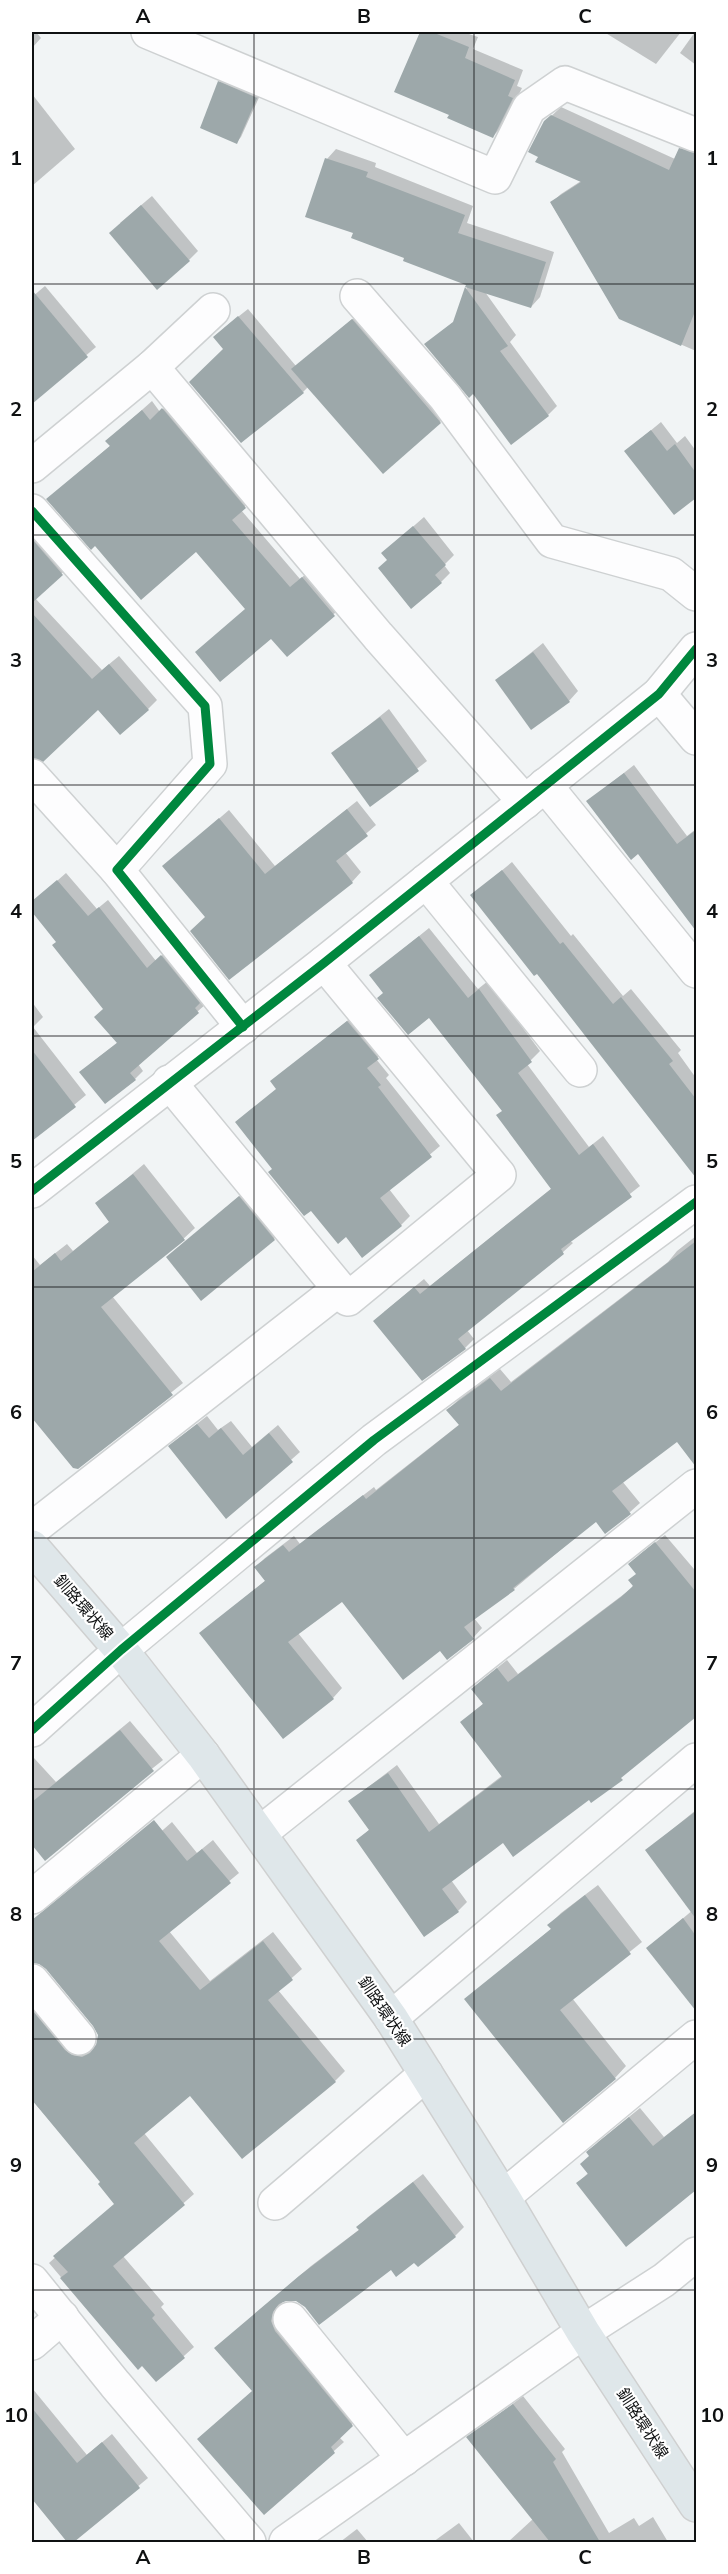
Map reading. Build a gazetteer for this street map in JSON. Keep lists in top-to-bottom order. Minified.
{"streets":{"main road":["釧路環状線"]},"grid":{"columns":["A","B","C"],"rows":["1","2","3","4","5","6","7","8","9","10"]}}
